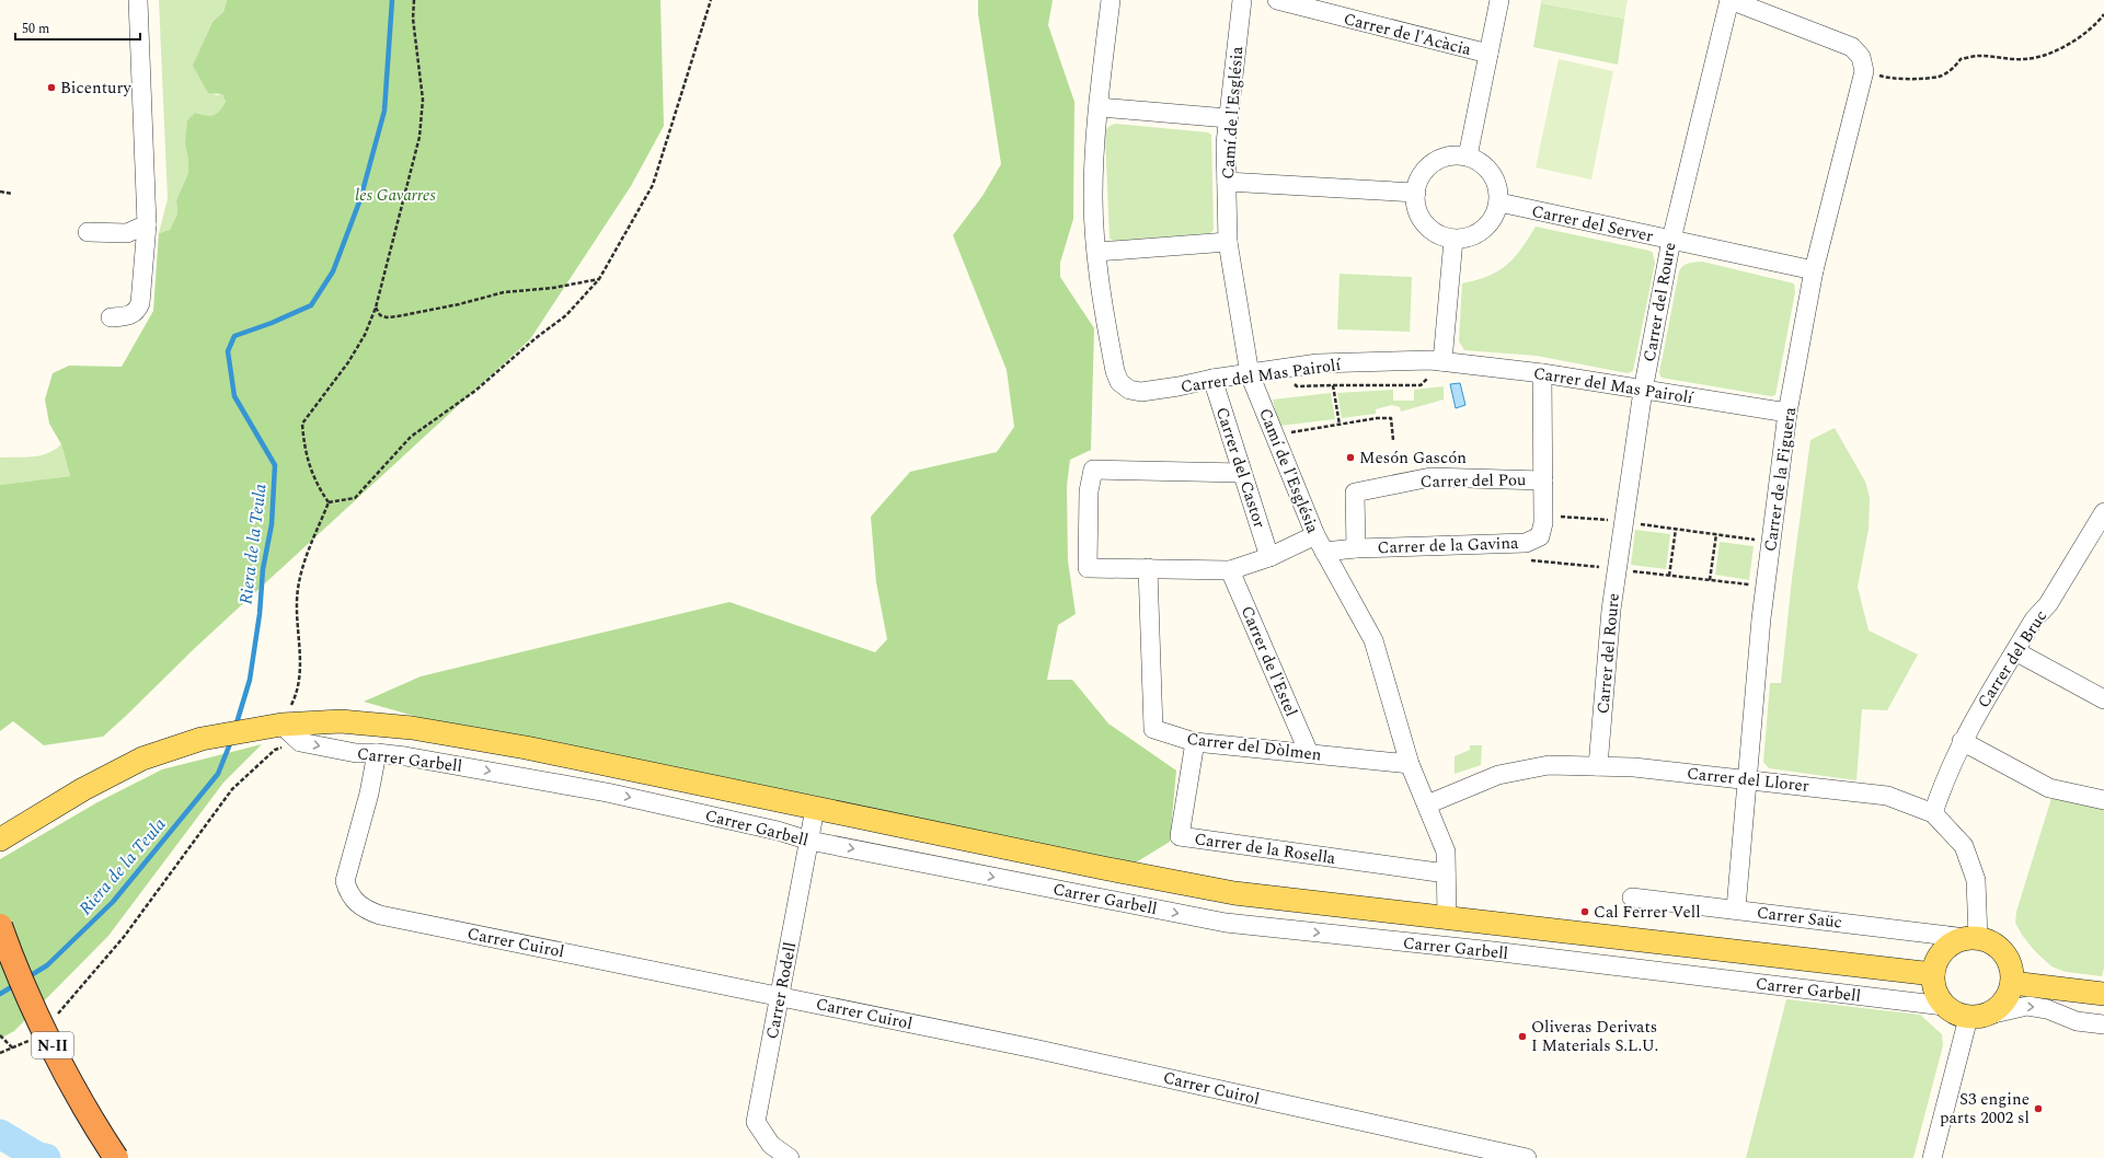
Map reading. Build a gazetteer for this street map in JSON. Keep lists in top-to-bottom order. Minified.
{"streets":{"highway":["N-II"],"street":["Carrer de l'Acàcia","Camí de l'Església","Carrer del Server","Carrer del Roure","Carrer del Mas Pairolí","Carrer del Castor","Carrer de la Figuera","Carrer del Pou","Carrer de la Gavina","Carrer del Bruc","Carrer de l'Estel","Carrer del Dòlmen","Carrer Garbell","Carrer del Llorer","Carrer de la Rosella","Carrer Saüc","Carrer Cuirol","Carrer Rodell"]},"crossings":[["Camí de l'Església","Carrer del Mas Pairolí"],["Camí de l'Església","Carrer de la Gavina"],["Camí de l'Església","Carrer del Dòlmen"],["Camí de l'Església","Carrer del Llorer"],["Camí de l'Església","Carrer de la Rosella"],["Carrer del Server","Carrer del Roure"],["Carrer del Server","Carrer de la Figuera"],["Carrer del Roure","Carrer del Mas Pairolí"],["Carrer del Roure","Carrer del Llorer"],["Carrer del Mas Pairolí","Carrer del Castor"],["Carrer del Mas Pairolí","Carrer de la Figuera"],["Carrer del Mas Pairolí","Carrer de la Gavina"],["Carrer del Castor","Carrer de la Gavina"],["Carrer de la Figuera","Carrer del Llorer"],["Carrer de la Figuera","Carrer Saüc"],["Carrer del Pou","Carrer de la Gavina"],["Carrer de la Gavina","Carrer de l'Estel"],["Carrer de la Gavina","Carrer del Dòlmen"],["Carrer del Bruc","Carrer del Llorer"],["Carrer de l'Estel","Carrer del Dòlmen"],["Carrer del Dòlmen","Carrer de la Rosella"],["Carrer Garbell","Carrer del Llorer"],["Carrer Garbell","Carrer Saüc"],["Carrer Garbell","Carrer Cuirol"],["Carrer Garbell","Carrer Rodell"],["Carrer del Llorer","Carrer Saüc"],["Carrer Cuirol","Carrer Rodell"]],"one_way":["Carrer Garbell"],"water":["Riera de la Teula"],"parks":["les Gavarres"],"places":["Bicentury","Mesón Gascón","Cal Ferrer Vell","Oliveras Derivats I Materials S.L.U.","S3 engine parts 2002 sl"],"scale_bar":"50 m"}
